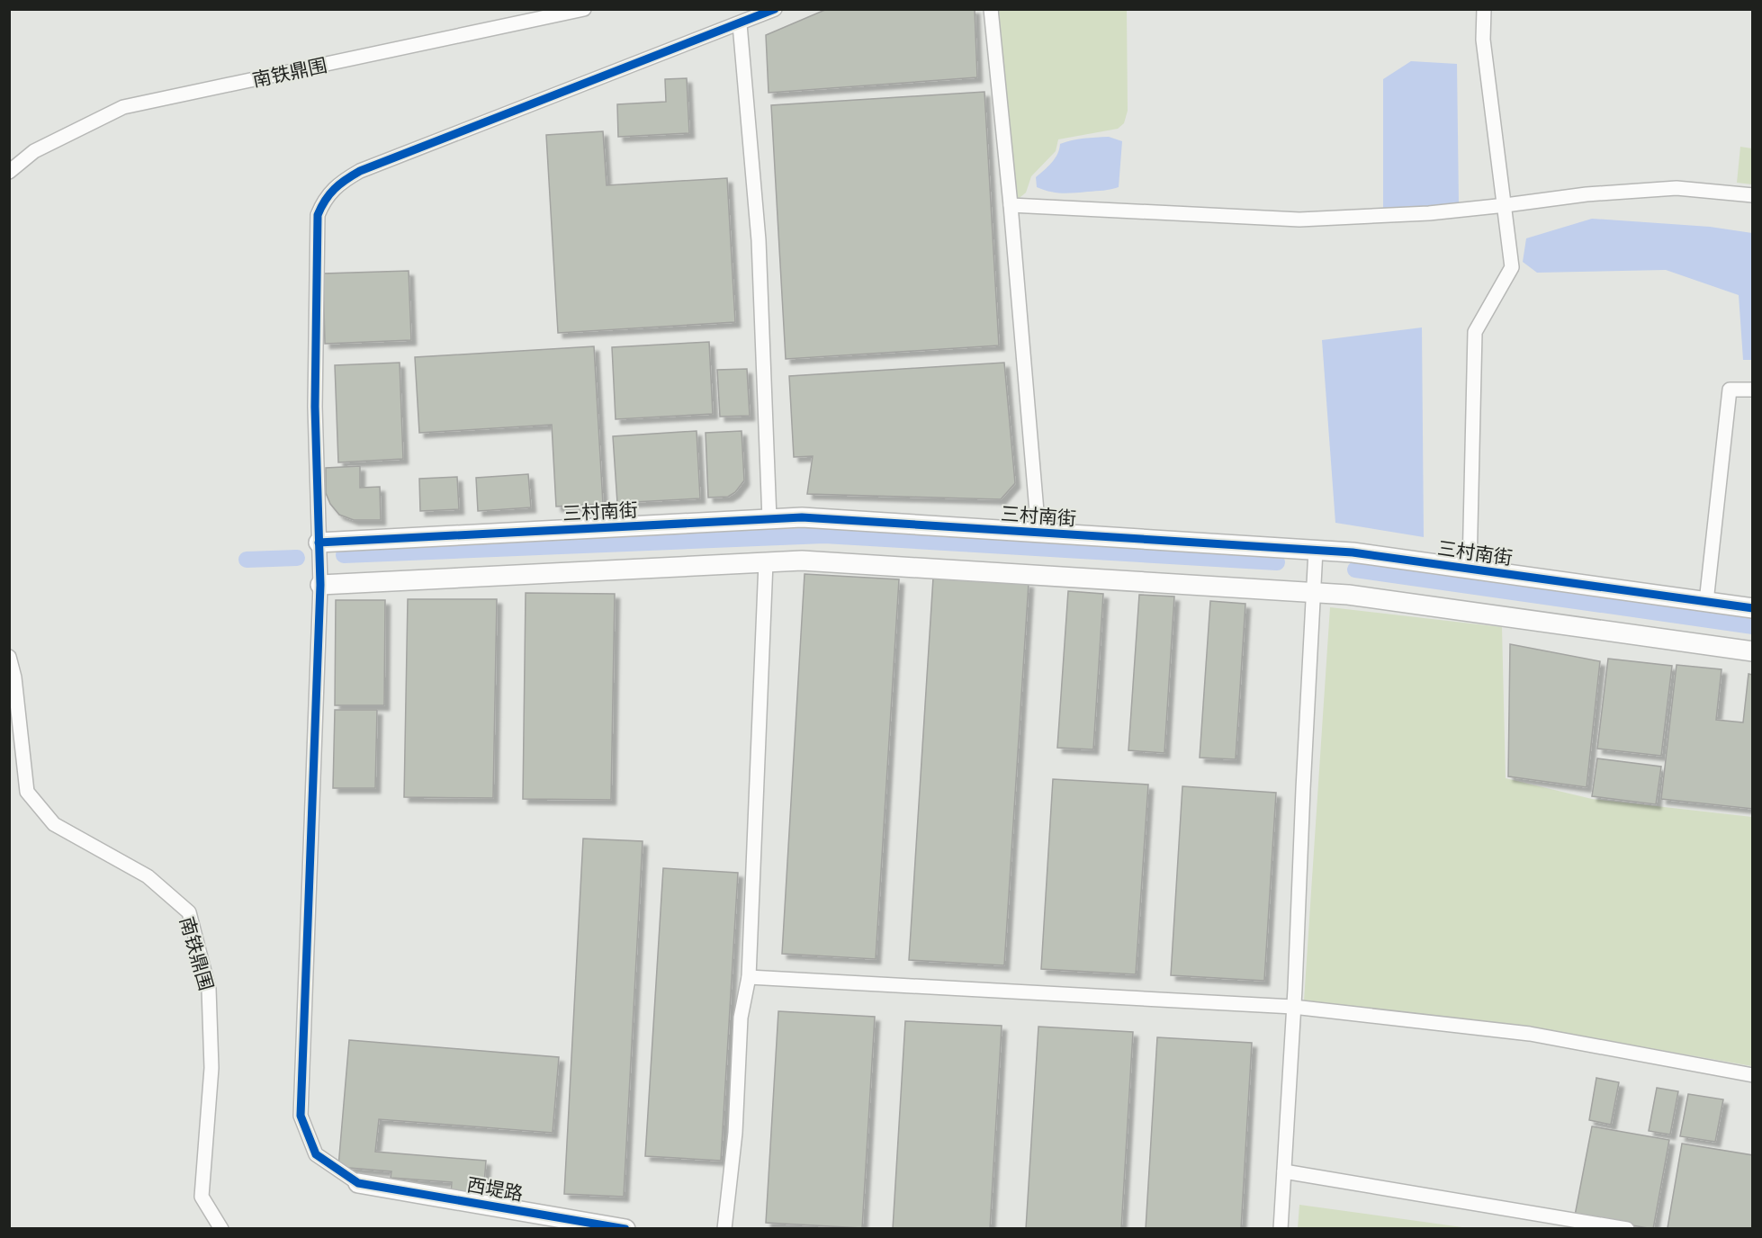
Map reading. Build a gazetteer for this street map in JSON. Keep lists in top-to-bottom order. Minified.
{"streets":{"street":["南铁鼎围","三村南街","西堤路"]}}
